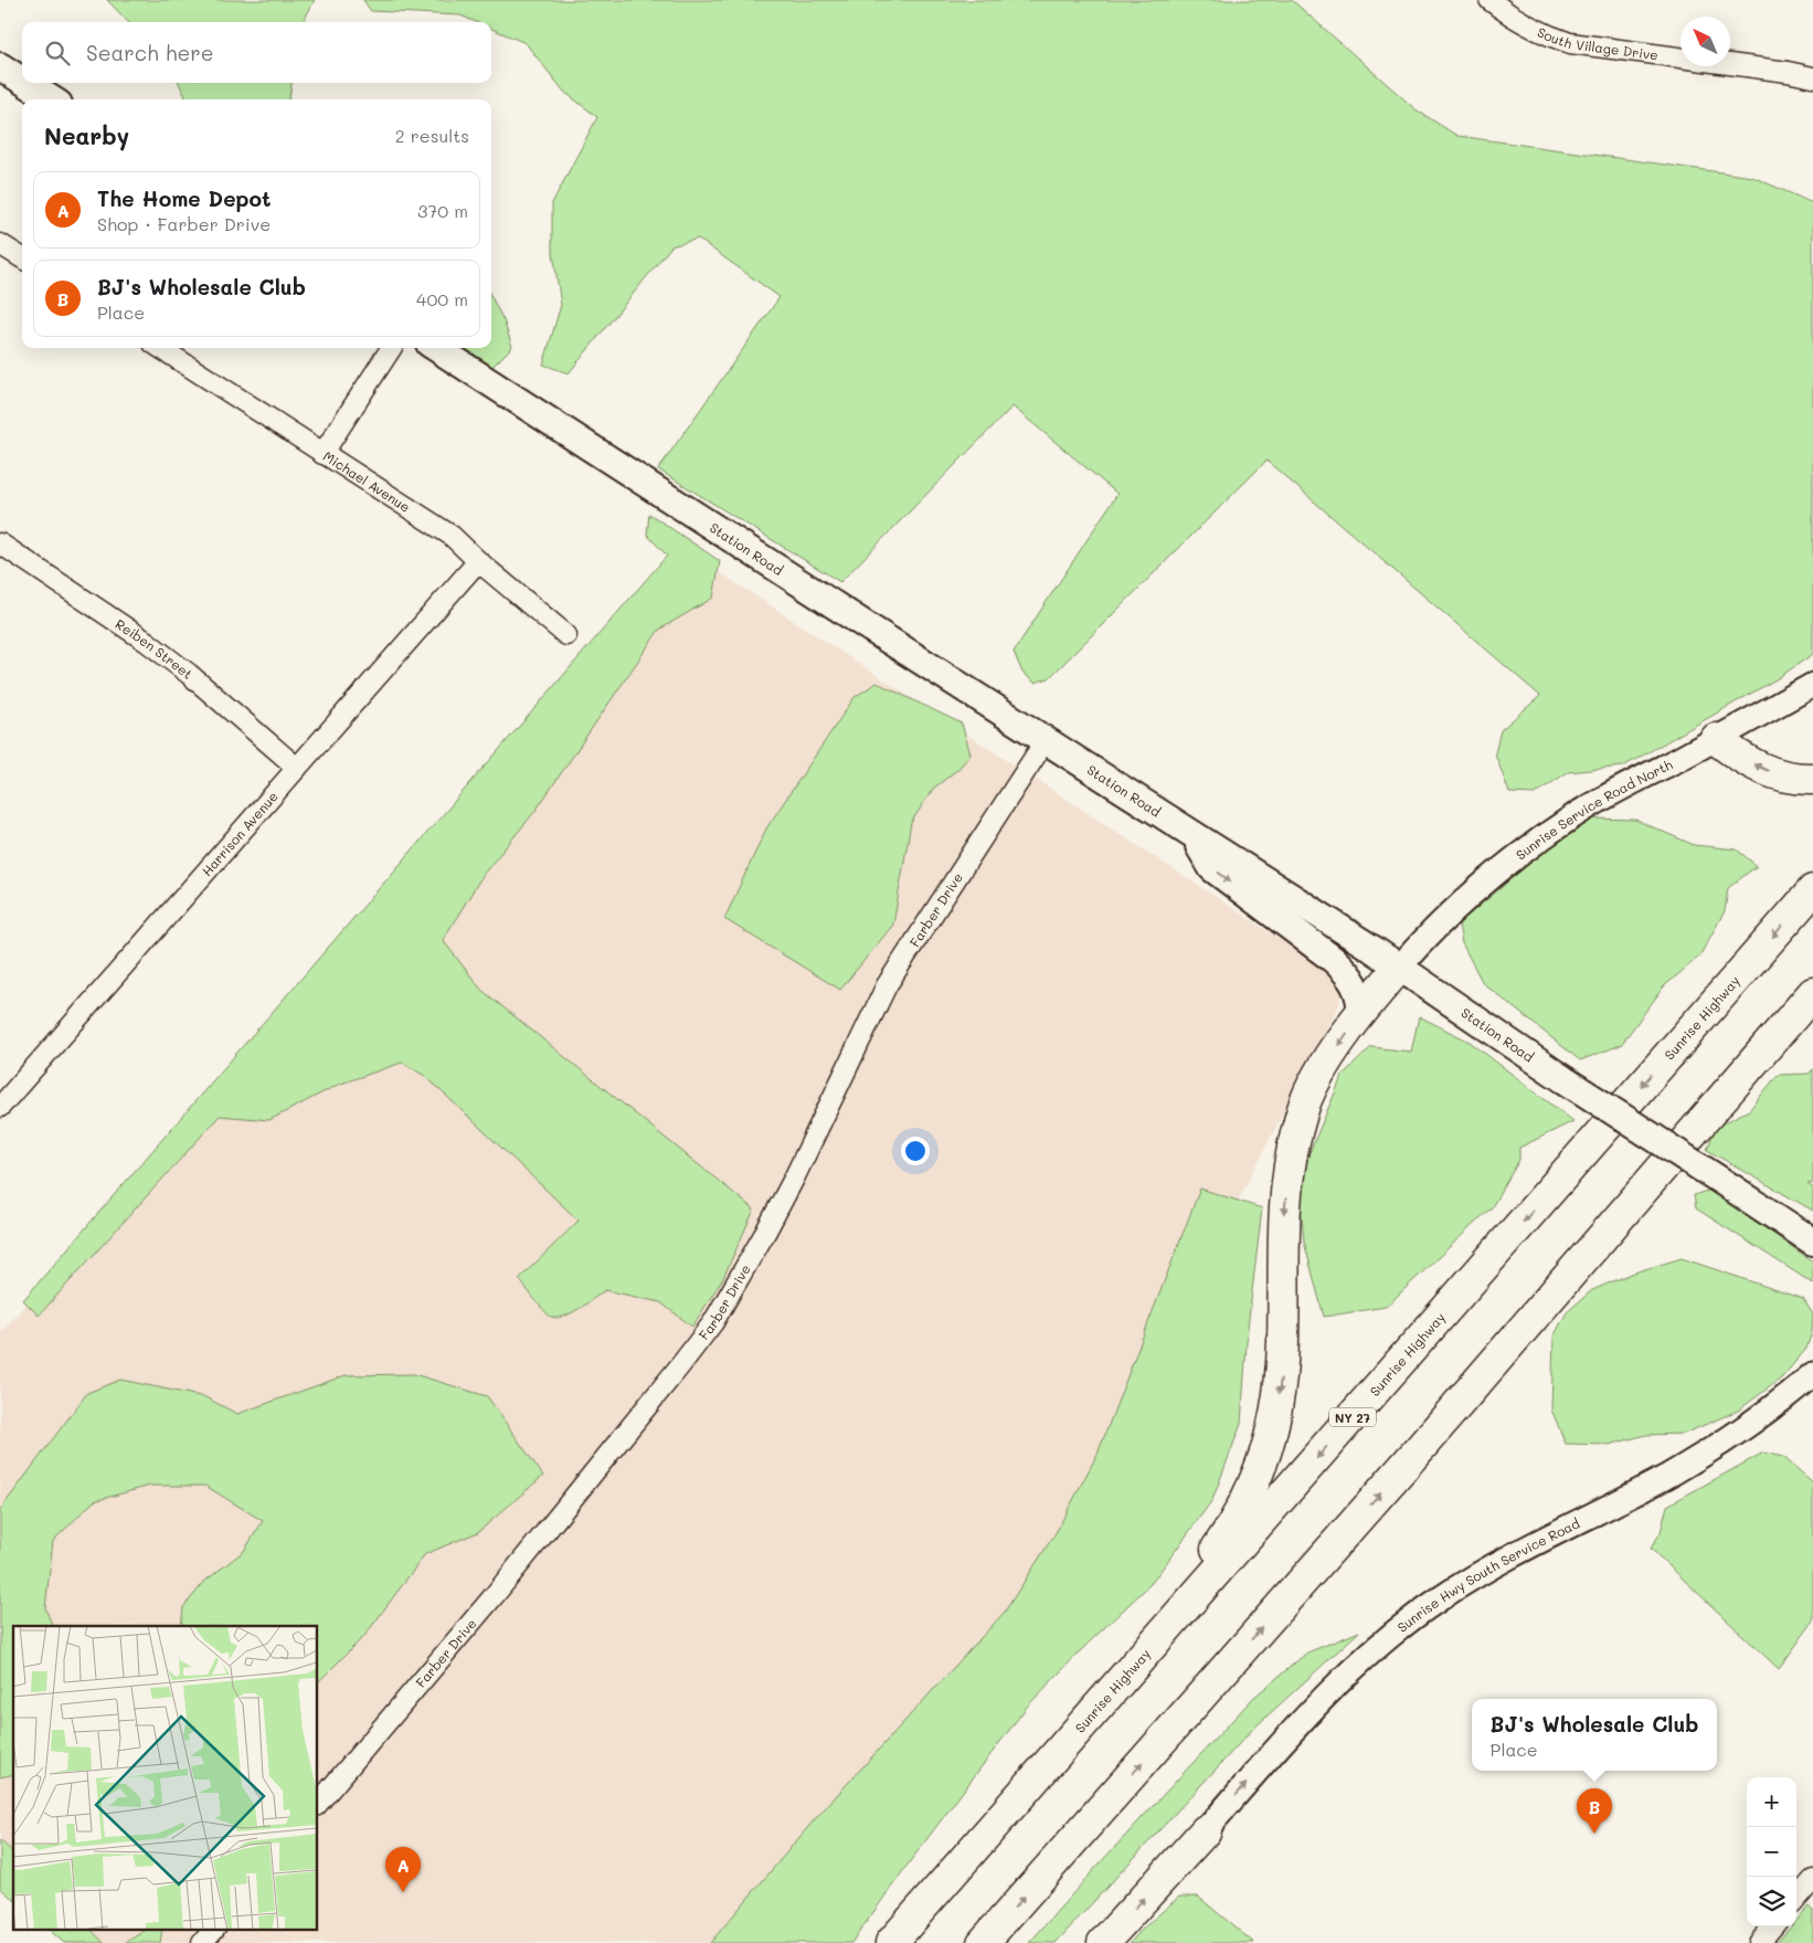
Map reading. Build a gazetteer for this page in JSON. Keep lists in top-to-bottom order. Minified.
{"streets":{"highway":["Sunrise Highway","NY 27"],"main road":["Station Road"],"street":["South Village Drive","Michael Avenue","Reiben Street","Sunrise Service Road North","Harrison Avenue","Farber Drive","Sunrise Hwy South Service Road"]},"crossings":[["Michael Avenue","Harrison Avenue"],["Station Road","Sunrise Service Road North"],["Station Road","Farber Drive"],["Reiben Street","Harrison Avenue"]],"one_way":["Sunrise Hwy South Service Road"],"north":"top left","page":{"search":"Search here","heading":["Nearby","2 results"],"list":[{"mark":"A","name":"The Home Depot","note":"Shop · Farber Drive","value":"370 m"},{"mark":"B","name":"BJ's Wholesale Club","note":"Place","value":"400 m"}],"popup":["BJ's Wholesale Club","Place"],"map_buttons":["+","−"],"pins":["B","A"]}}
